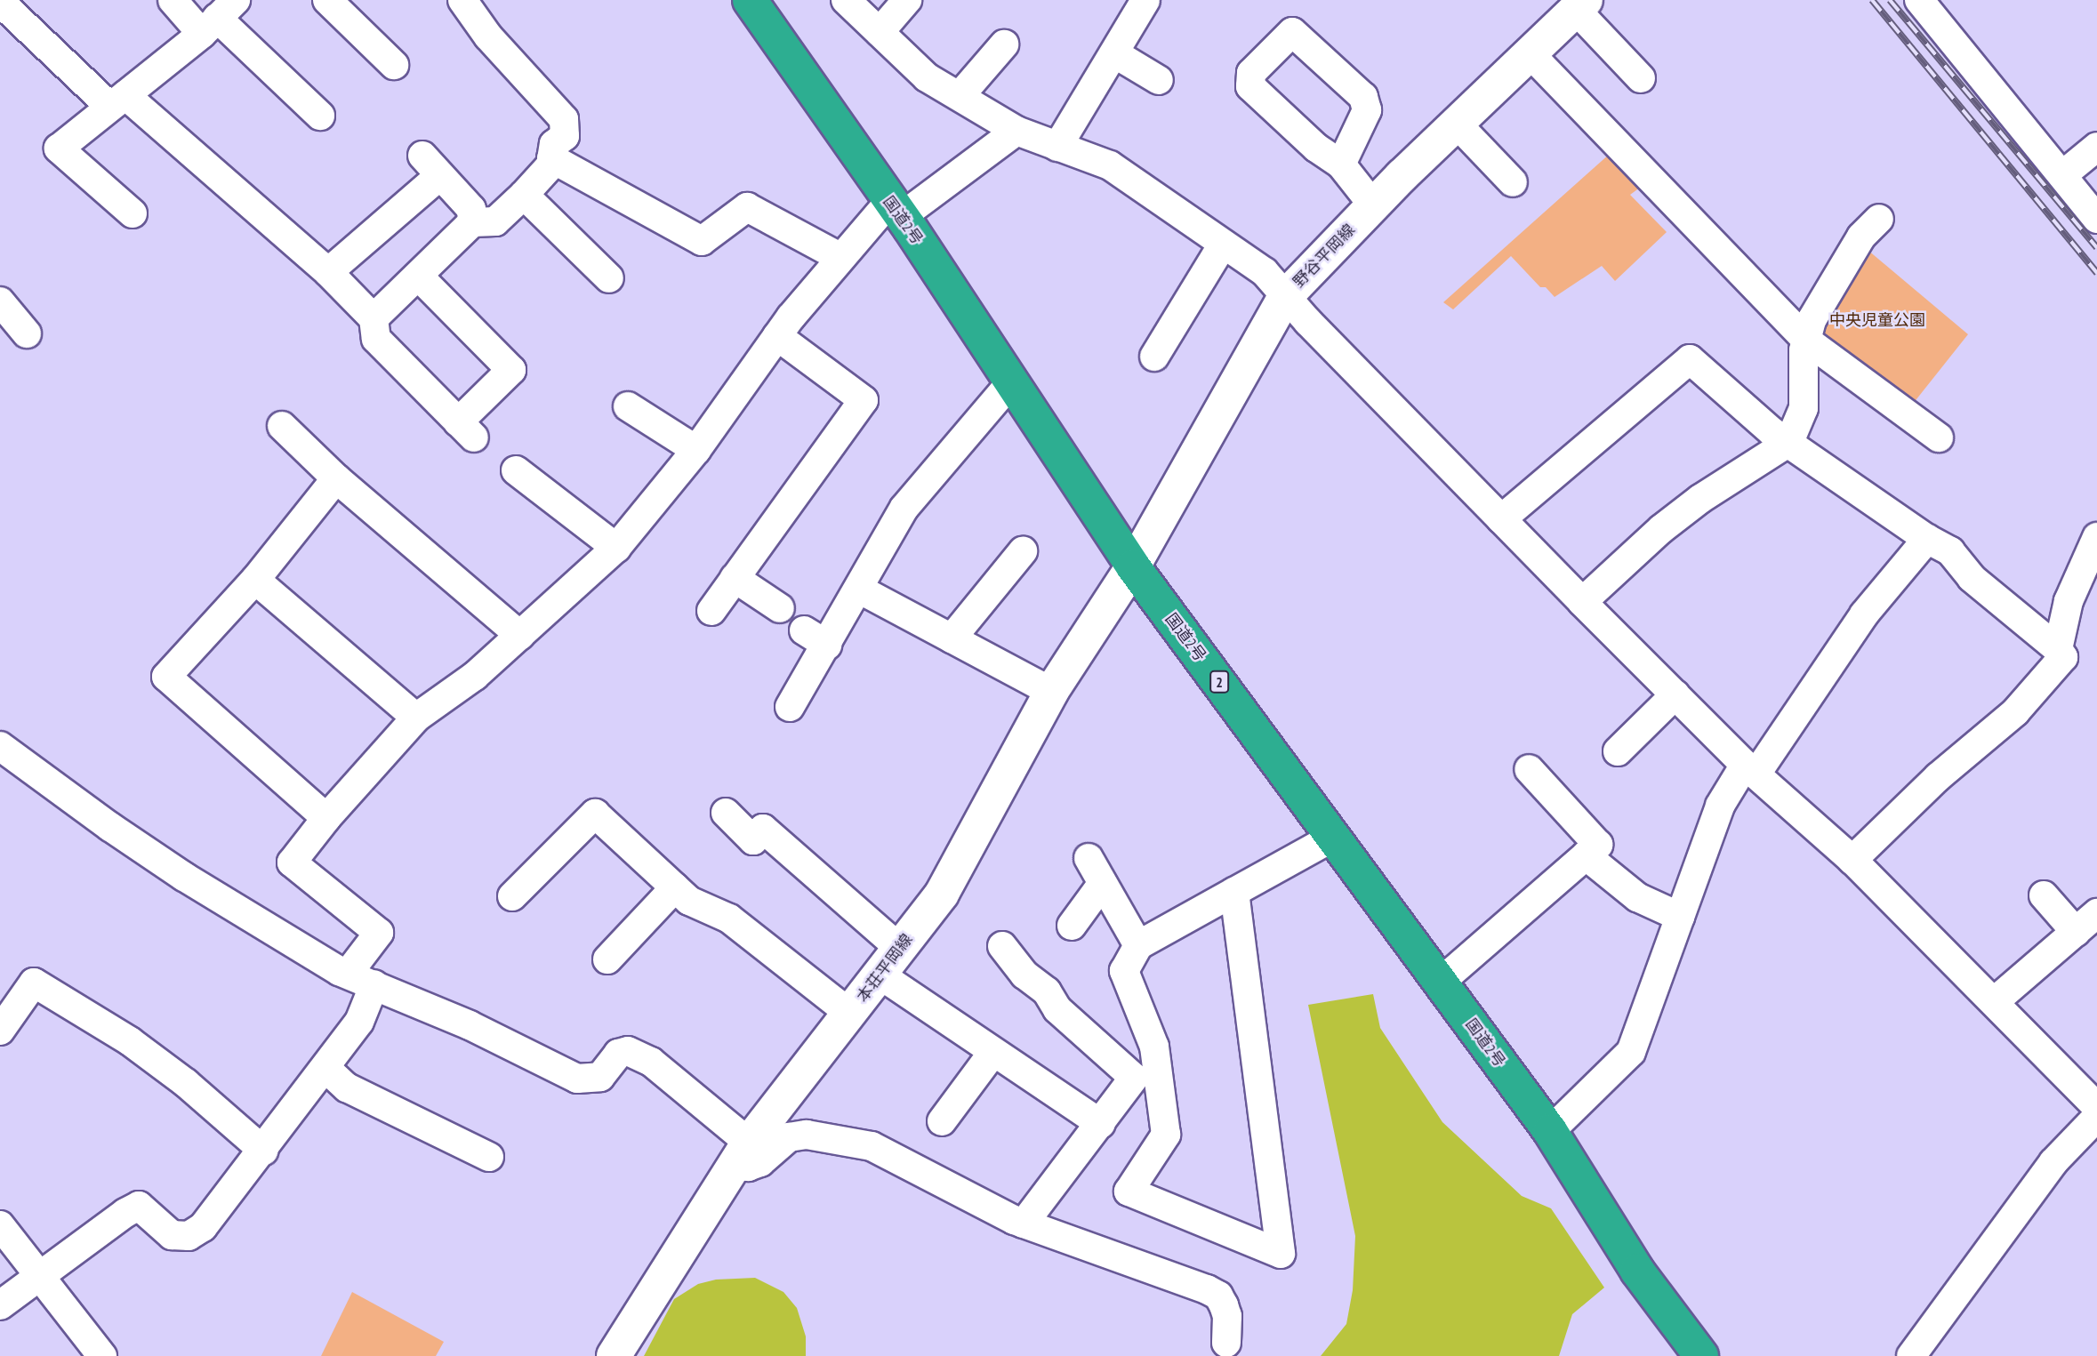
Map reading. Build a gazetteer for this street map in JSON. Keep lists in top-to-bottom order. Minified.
{"streets":{"highway":["国道2号","2"],"main road":["野谷平岡線","本荘平岡線"]},"crossings":[["国道2号","野谷平岡線"],["国道2号","本荘平岡線"],["野谷平岡線","本荘平岡線"]],"parks":["中央児童公園"]}
